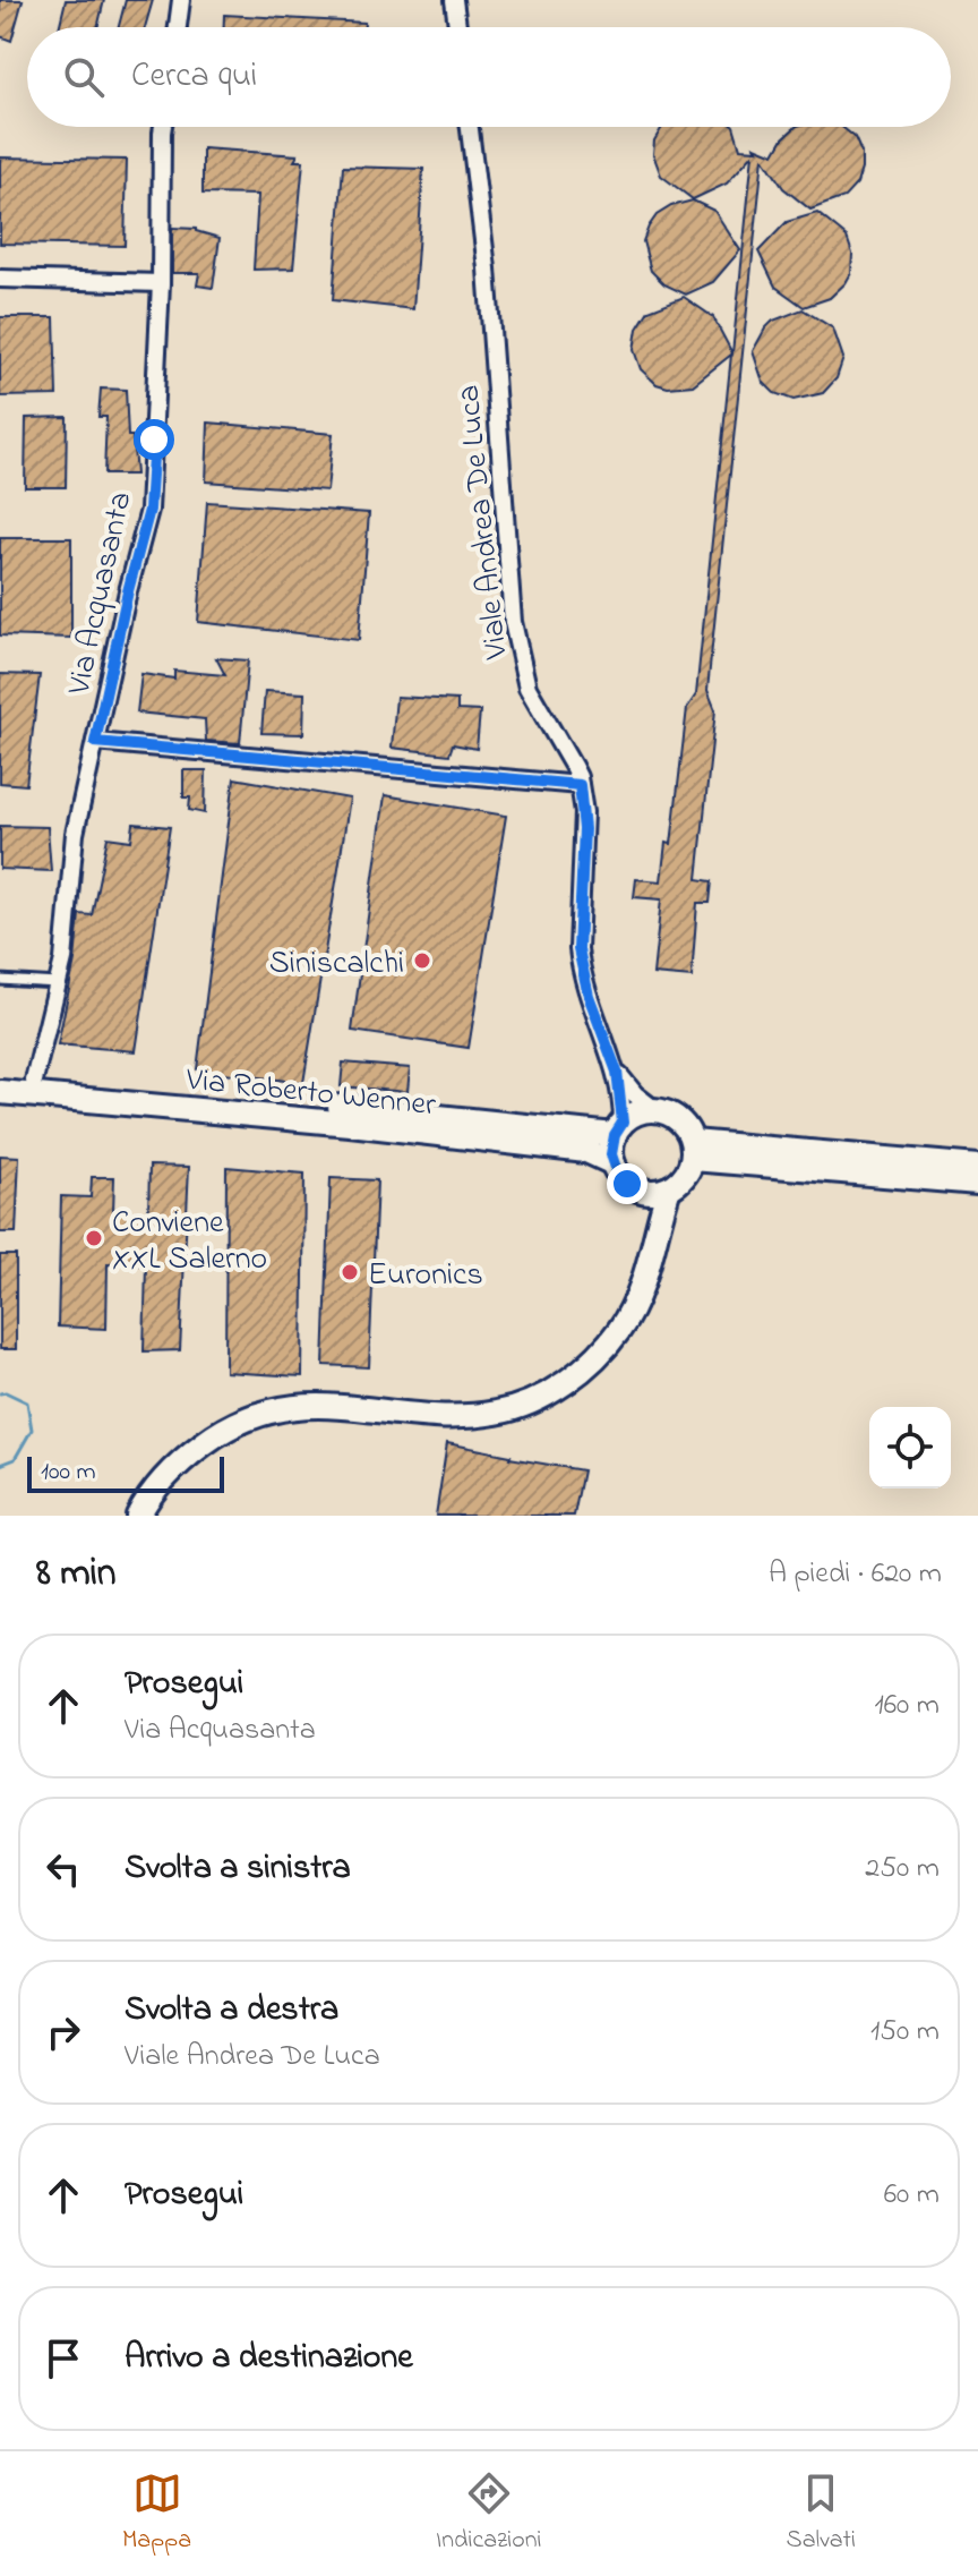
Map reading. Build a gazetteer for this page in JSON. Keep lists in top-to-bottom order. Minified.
{"streets":{"main road":["Via Roberto Wenner"],"street":["Viale Andrea De Luca","Via Acquasanta"]},"crossings":[["Via Acquasanta","Via Roberto Wenner"]],"places":["Siniscalchi","Conviene XXL Salerno","Euronics"],"scale_bar":"100 m","page":{"search":"Cerca qui","scale":"100 m","heading":["8 min","A piedi · 620 m"],"list":[["Prosegui","Via Acquasanta","160 m"],["Svolta a sinistra","250 m"],["Svolta a destra","Viale Andrea De Luca","150 m"],["Prosegui","60 m"],"Arrivo a destinazione"],"nav":["Mappa","Indicazioni","Salvati"]}}
